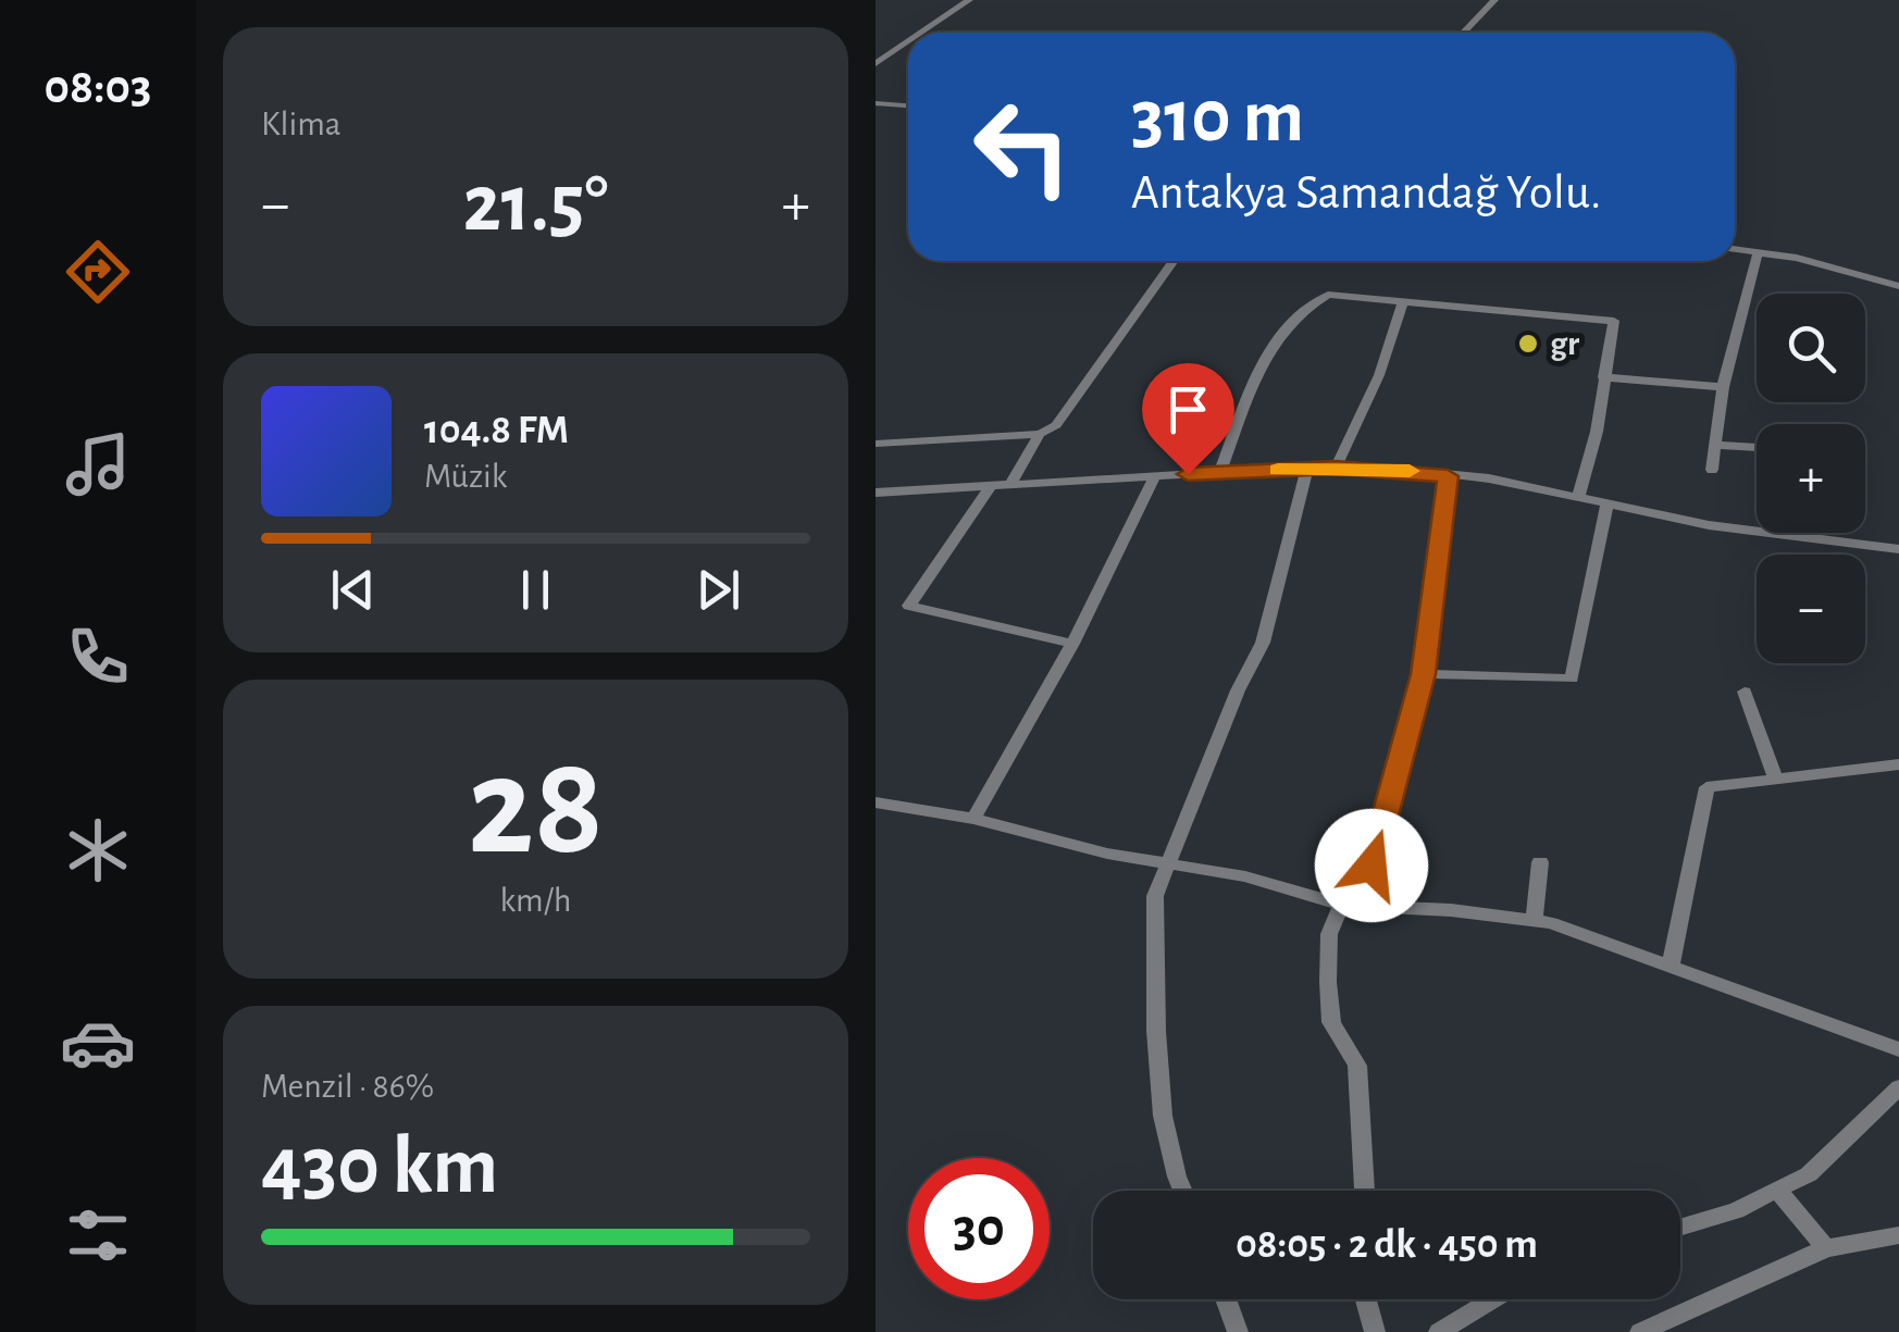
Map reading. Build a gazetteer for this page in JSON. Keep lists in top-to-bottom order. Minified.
{"places":["gr"],"page":{"tabs":"08:03","tile":["Klima",["28","km/h"],["Menzil · 86%","430 km"]],"turn":["310 m","Antakya Samandağ Yolu."],"heat":["−","21.5°","+"],"map_buttons":["+","−"],"song":["104.8 FM","Müzik"],"limit":"30","trip":"08:05 · 2 dk · 450 m"}}
